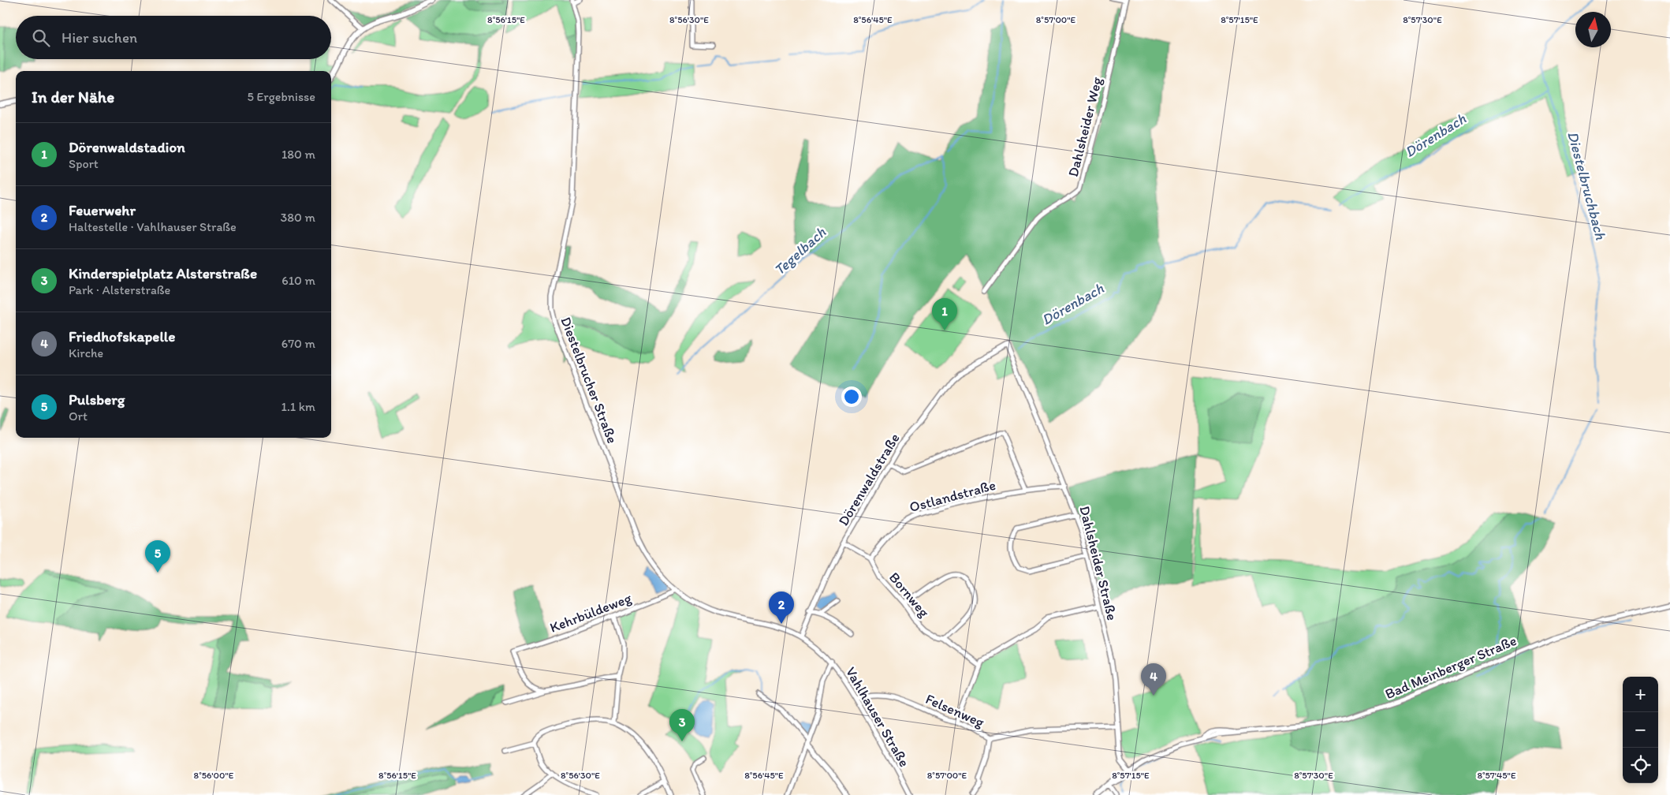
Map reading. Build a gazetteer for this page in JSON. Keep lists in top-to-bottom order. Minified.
{"streets":{"street":["Dahlsheider Weg","Diestelbrucher Straße","Dörenwaldstraße","Ostlandstraße","Dahlsheider Straße","Bornweg","Kehrbüldeweg","Bad Meinberger Straße","Felsenweg","Vahlhauser Straße"]},"crossings":[["Diestelbrucher Straße","Vahlhauser Straße"],["Dörenwaldstraße","Dahlsheider Straße"],["Dörenwaldstraße","Vahlhauser Straße"],["Ostlandstraße","Dahlsheider Straße"],["Ostlandstraße","Bornweg"],["Dahlsheider Straße","Bad Meinberger Straße"],["Dahlsheider Straße","Felsenweg"],["Kehrbüldeweg","Vahlhauser Straße"],["Felsenweg","Vahlhauser Straße"]],"water":["Dörenbach","Diestelbruchbach","Tegelbach"],"north":"top","page":{"search":"Hier suchen","heading":["In der Nähe","5 Ergebnisse"],"list":[{"mark":"1","name":"Dörenwaldstadion","note":"Sport","value":"180 m"},{"mark":"2","name":"Feuerwehr","note":"Haltestelle · Vahlhauser Straße","value":"380 m"},{"mark":"3","name":"Kinderspielplatz Alsterstraße","note":"Park · Alsterstraße","value":"610 m"},{"mark":"4","name":"Friedhofskapelle","note":"Kirche","value":"670 m"},{"mark":"5","name":"Pulsberg","note":"Ort","value":"1.1 km"}],"pins":["1","5","2","4","3"],"map_buttons":["+","−"]},"coordinates":["8°56'15\"E","8°56'30\"E","8°56'45\"E","8°57'00\"E","8°57'15\"E","8°57'30\"E","8°56'00\"E","8°57'45\"E"]}
